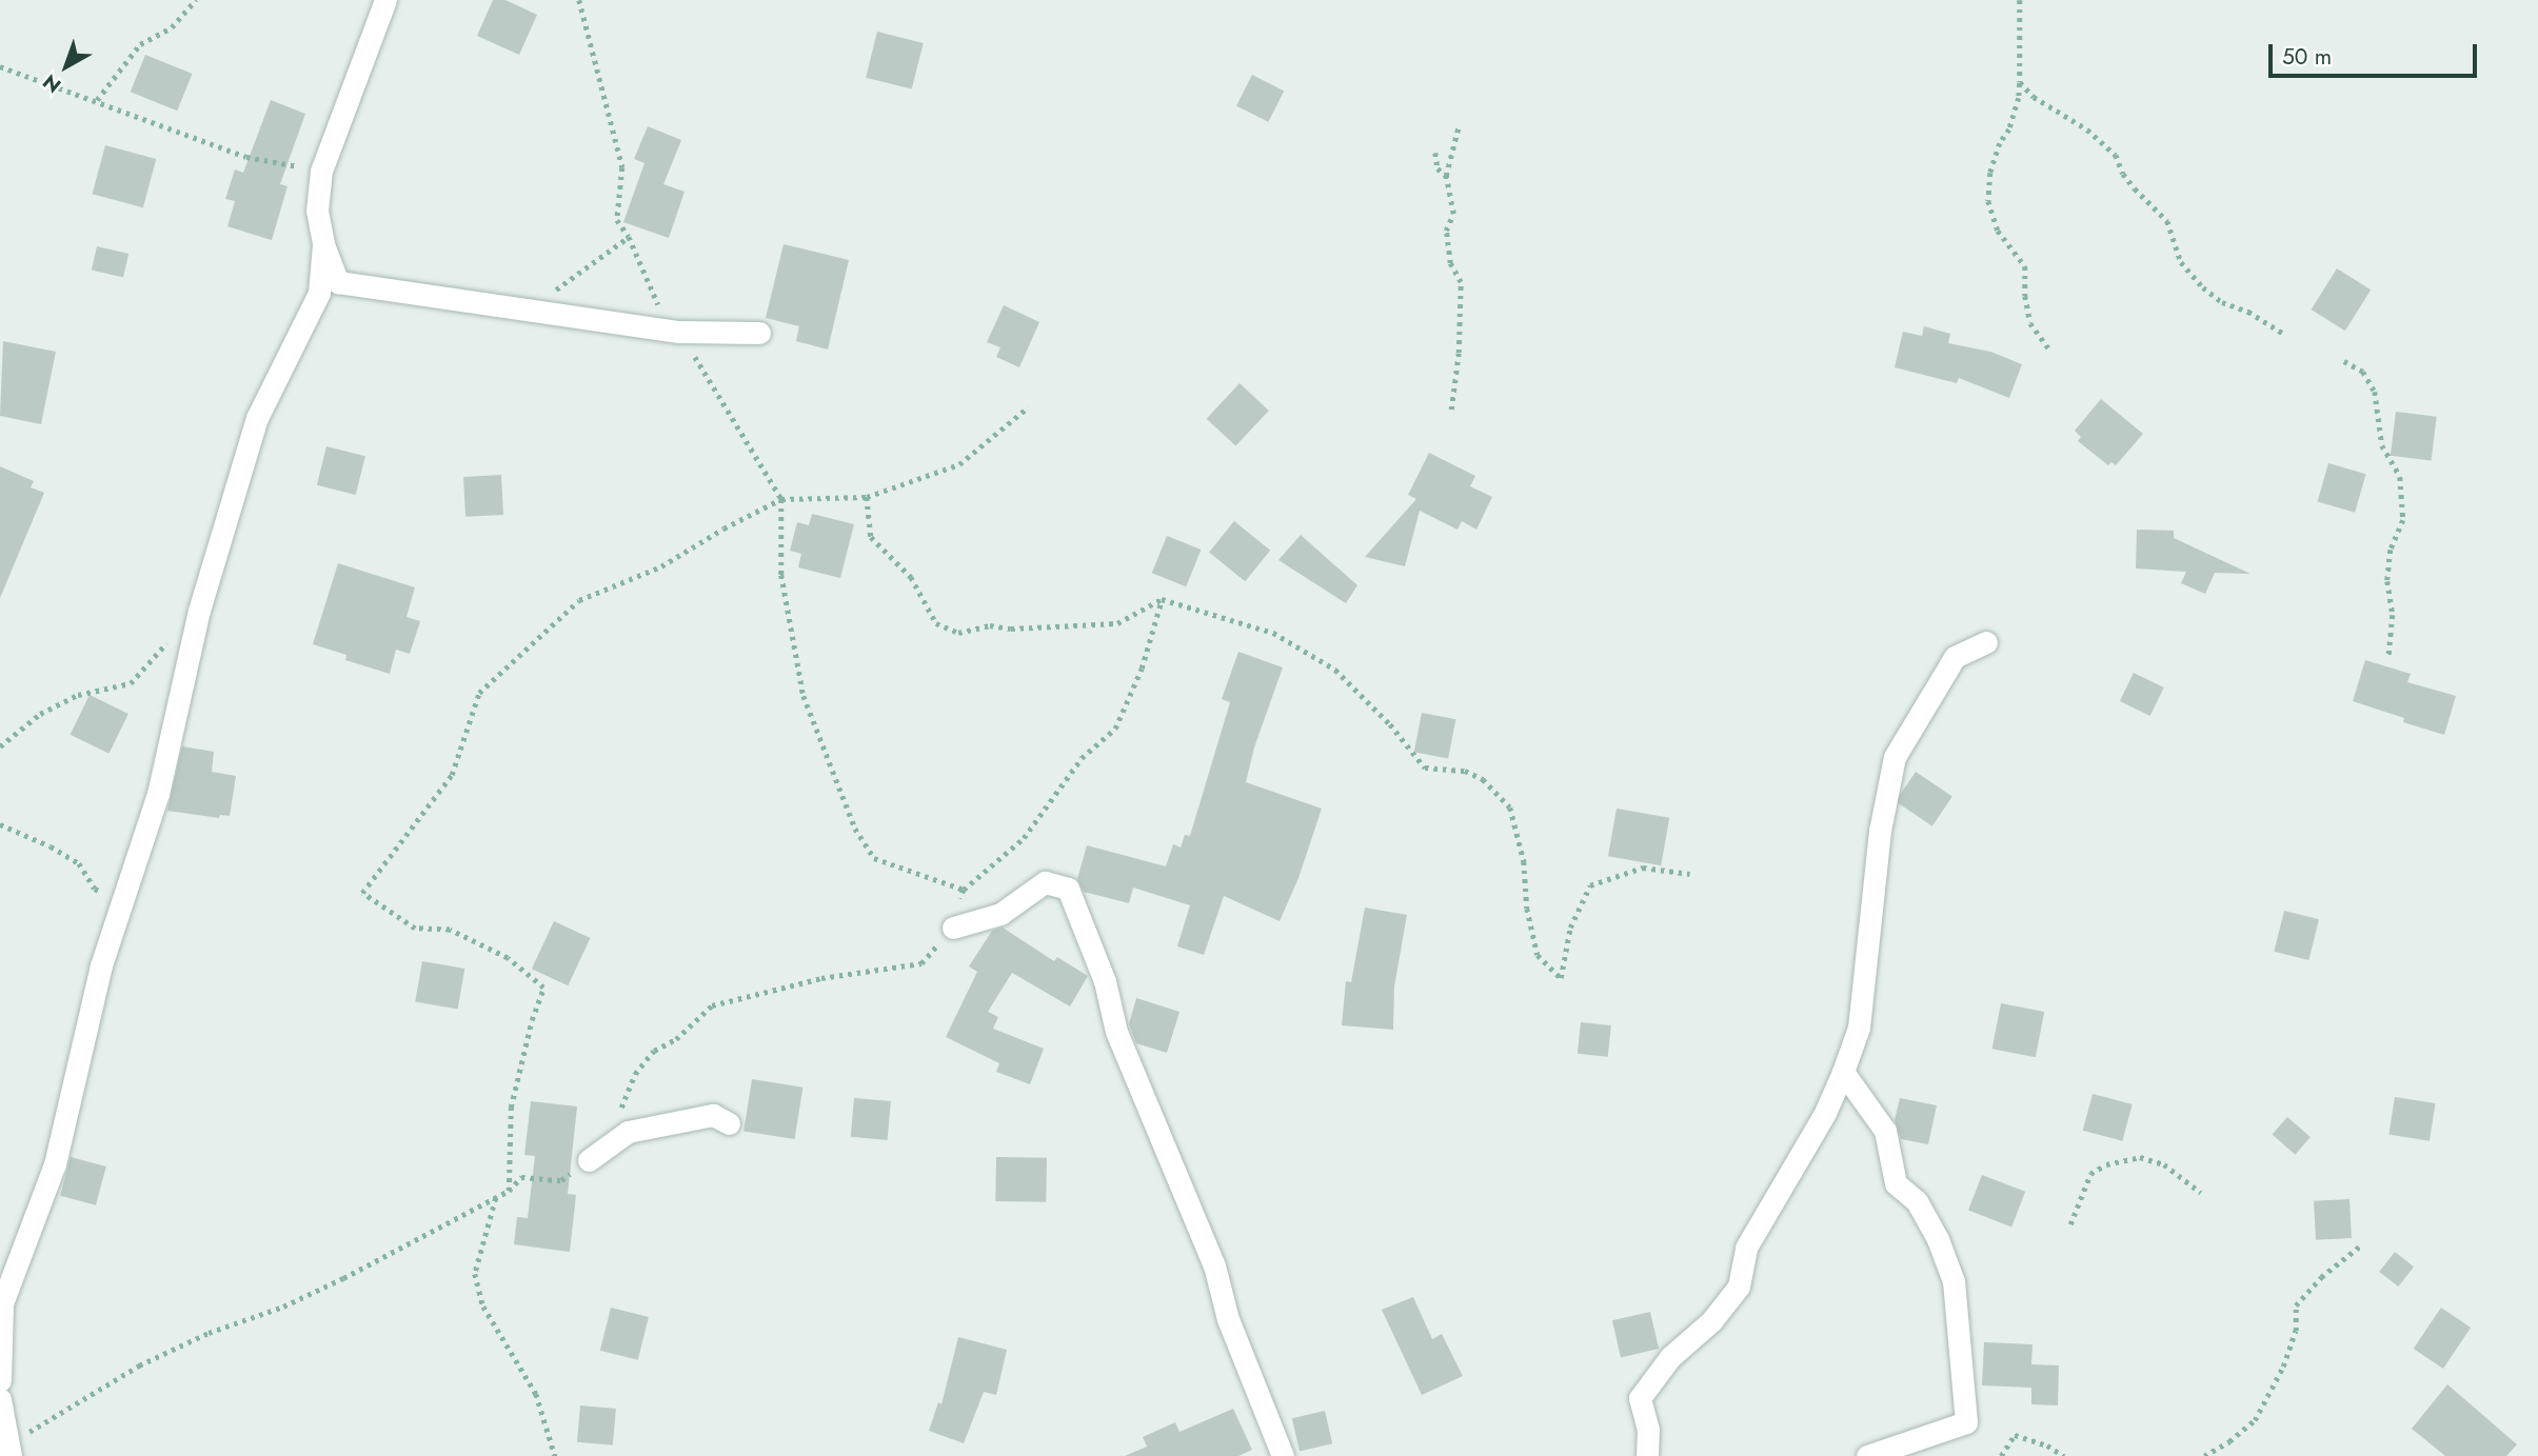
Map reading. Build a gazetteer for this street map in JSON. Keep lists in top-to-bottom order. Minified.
{"scale_bar":"50 m","north":"bottom left"}
